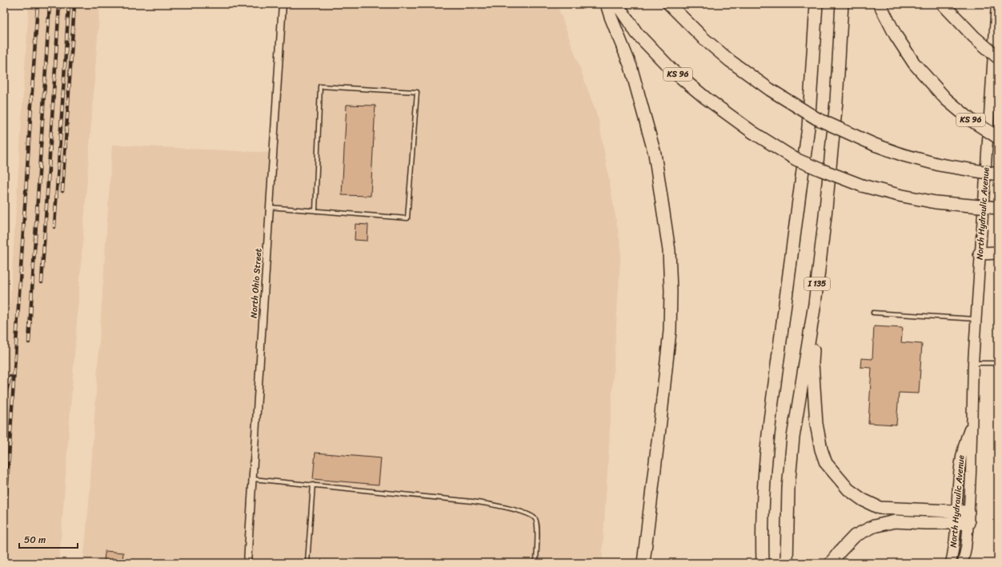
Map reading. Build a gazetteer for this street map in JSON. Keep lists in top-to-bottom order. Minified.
{"streets":{"highway":["KS 96","I 135"],"street":["North Hydraulic Avenue","North Ohio Street"]},"scale_bar":"50 m"}
